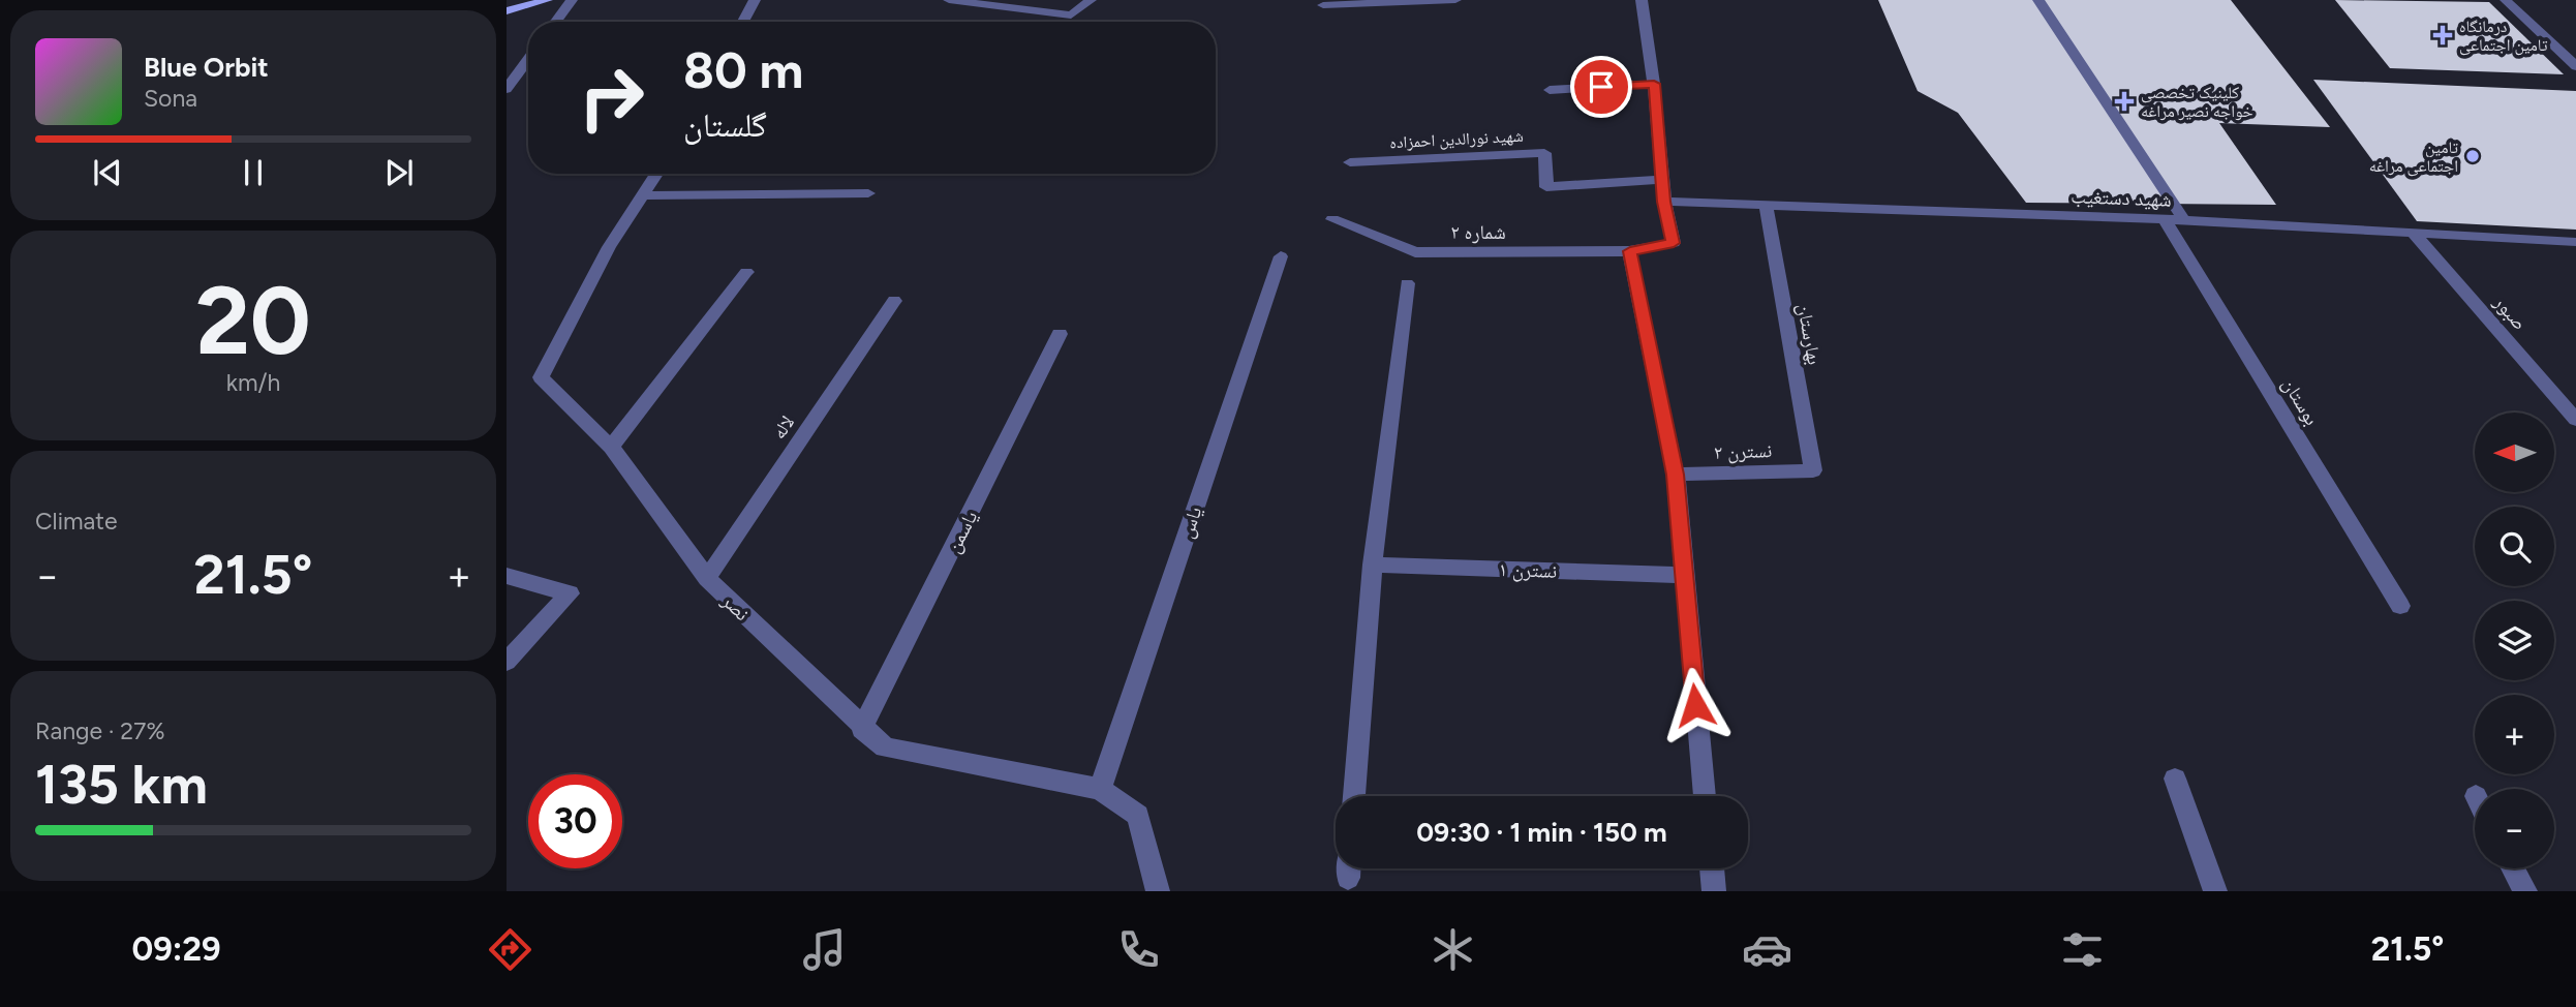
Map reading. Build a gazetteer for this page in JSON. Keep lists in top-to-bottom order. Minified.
{"streets":{"street":["شهید نورالدین احمزاده","شهید دستغیب","شماره ۲","صبور","بهارستان","بوستان","لاله","نسترن ۲","یاس","یاسمن","نسترن ۱","نصر"]},"crossings":[["شهید دستغیب","شماره ۲"],["شهید دستغیب","صبور"],["شهید دستغیب","بهارستان"],["شهید دستغیب","بوستان"],["بهارستان","نسترن ۲"],["لاله","نصر"],["یاس","نصر"],["یاسمن","نصر"]],"places":{"health":["درمانگاه تامین اجتماعی","کلینیک تخصصی خواجه نصیر مراغه"],"other":["تامین اجتماعی مراغه"]},"north":"left","page":{"turn":["80 m","گلستان"],"song":["Blue Orbit","Sona"],"tile":[["20","km/h"],"Climate",["Range · 27%","135 km"]],"map_buttons":["+","−"],"heat":["−","21.5°","+"],"limit":"30","trip":"09:30 · 1 min · 150 m","tabs":["09:29","21.5°"]}}
